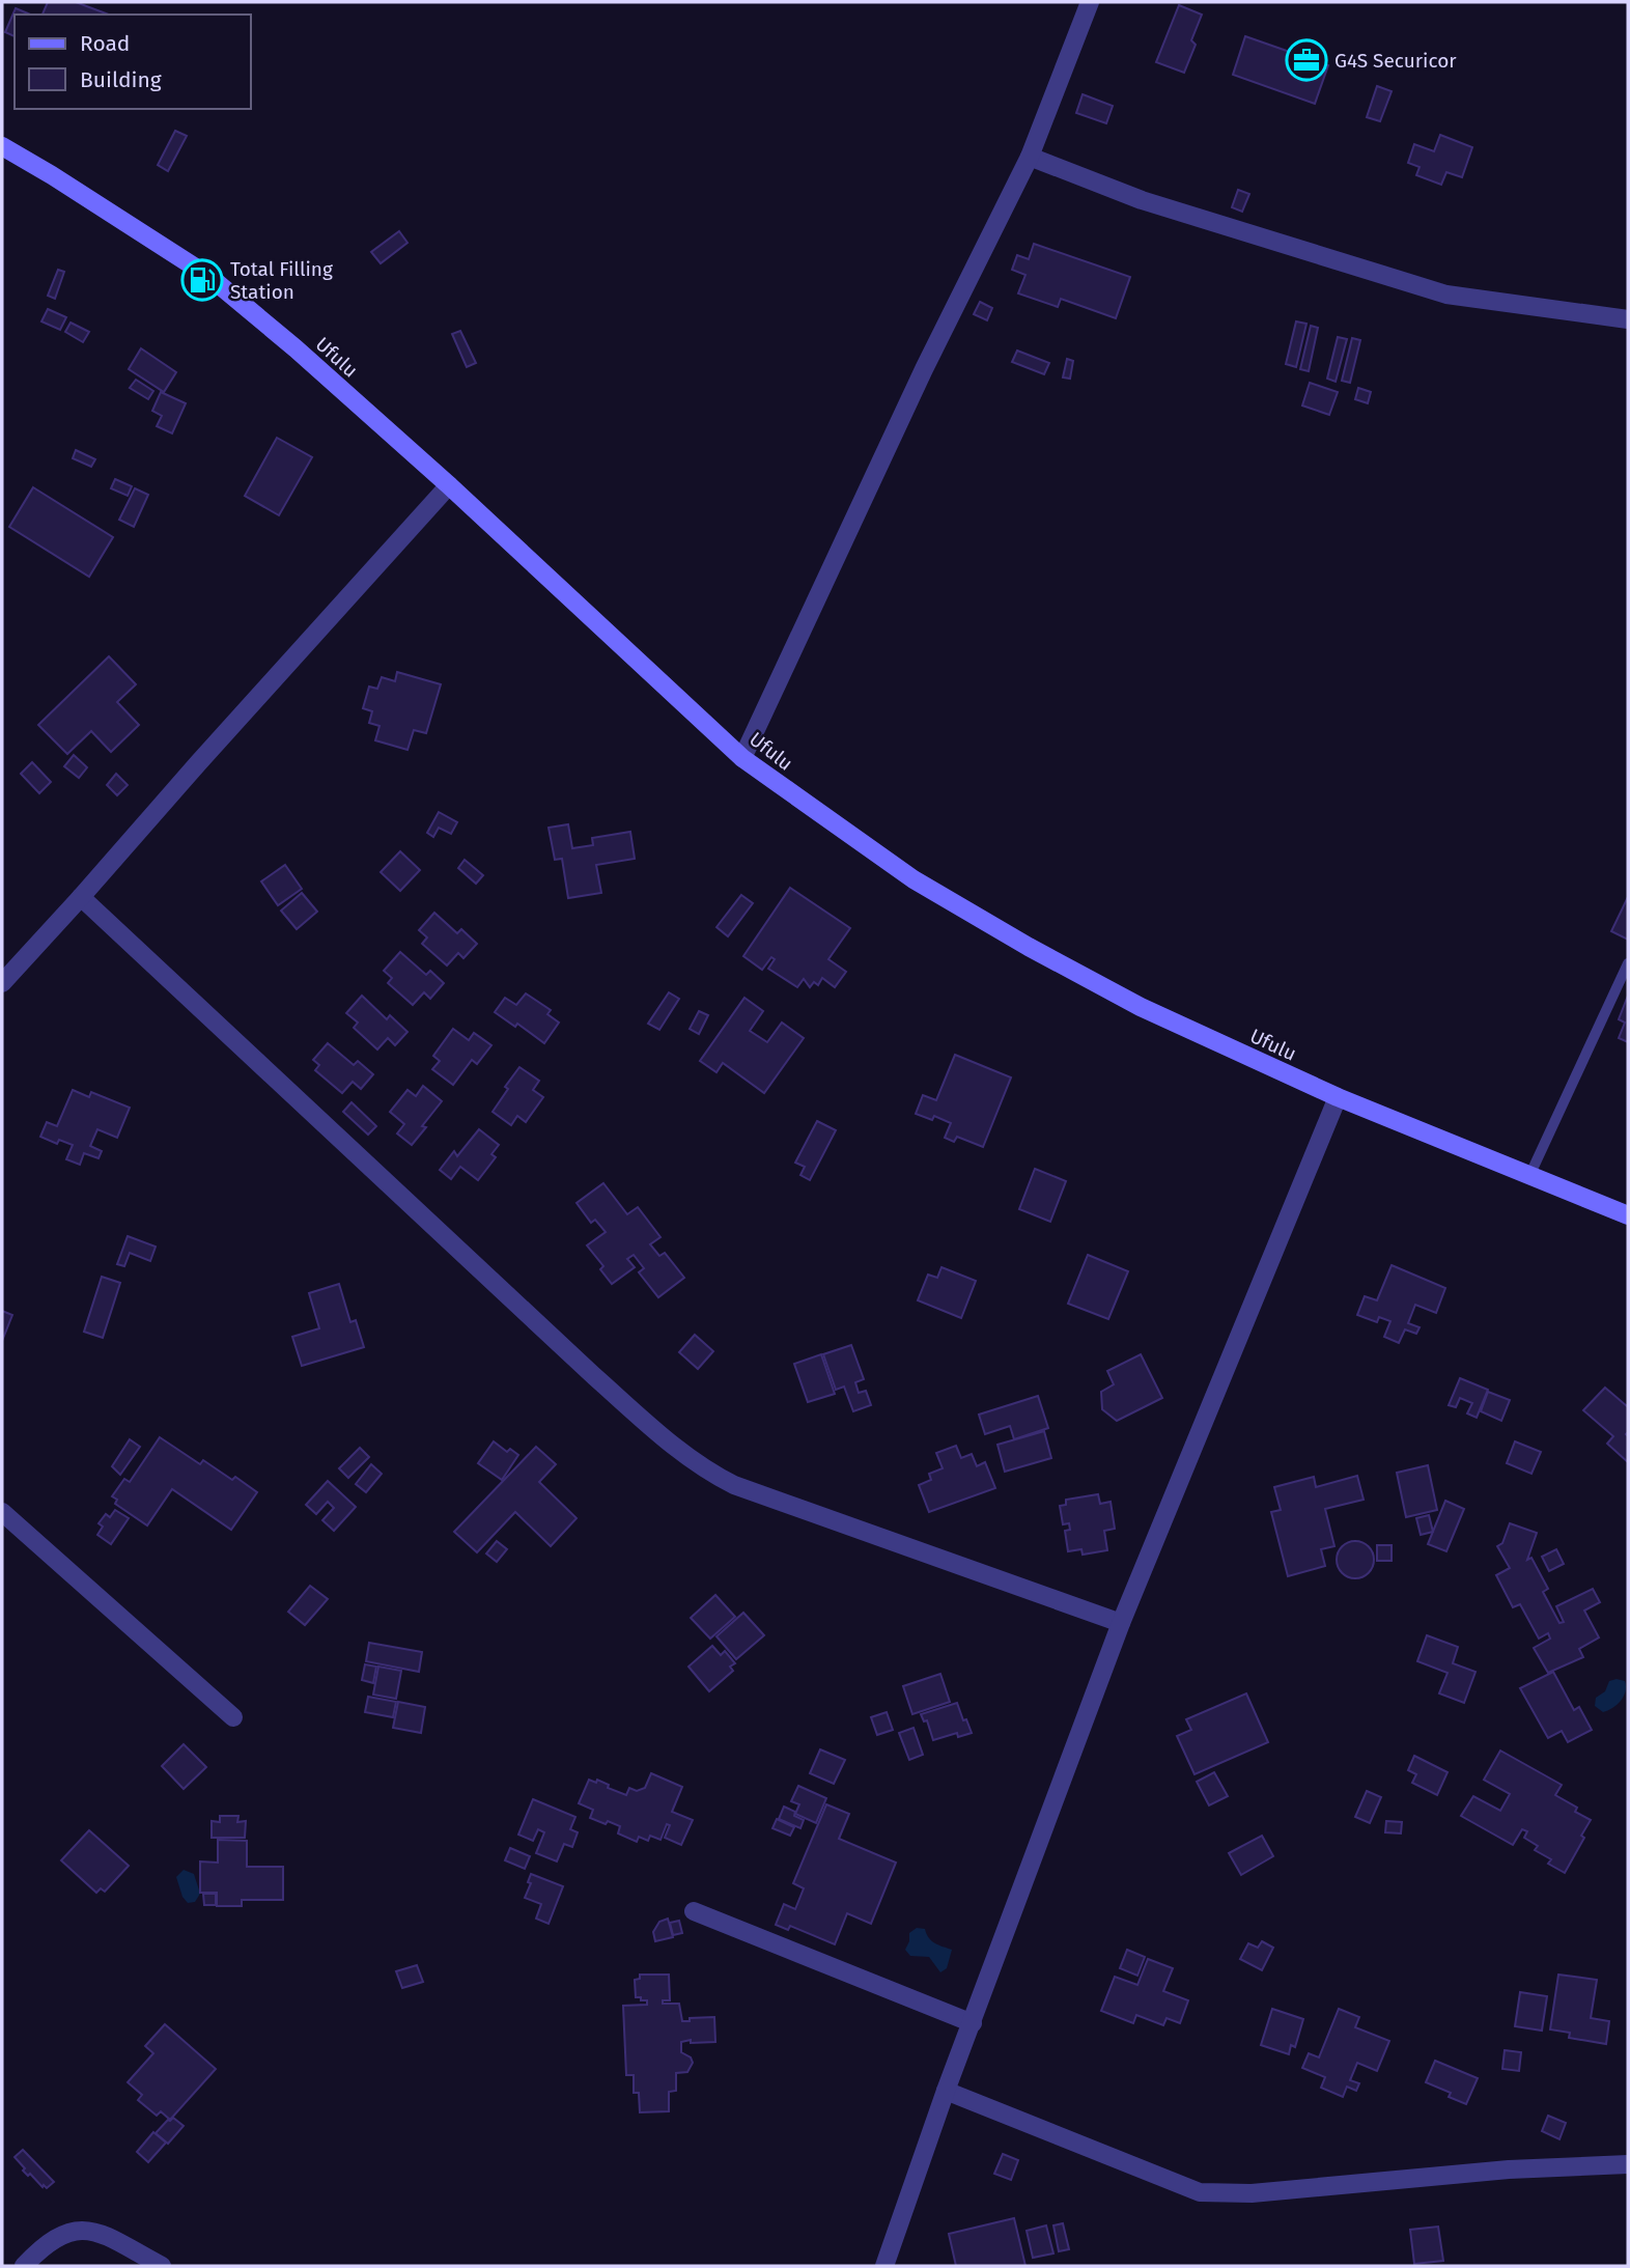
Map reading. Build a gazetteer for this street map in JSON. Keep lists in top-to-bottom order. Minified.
{"streets":{"street":["Ufulu"]},"places":{"office":["G4S Securicor"],"fuel station":["Total Filling Station"]},"legend":["Road","Building"]}
